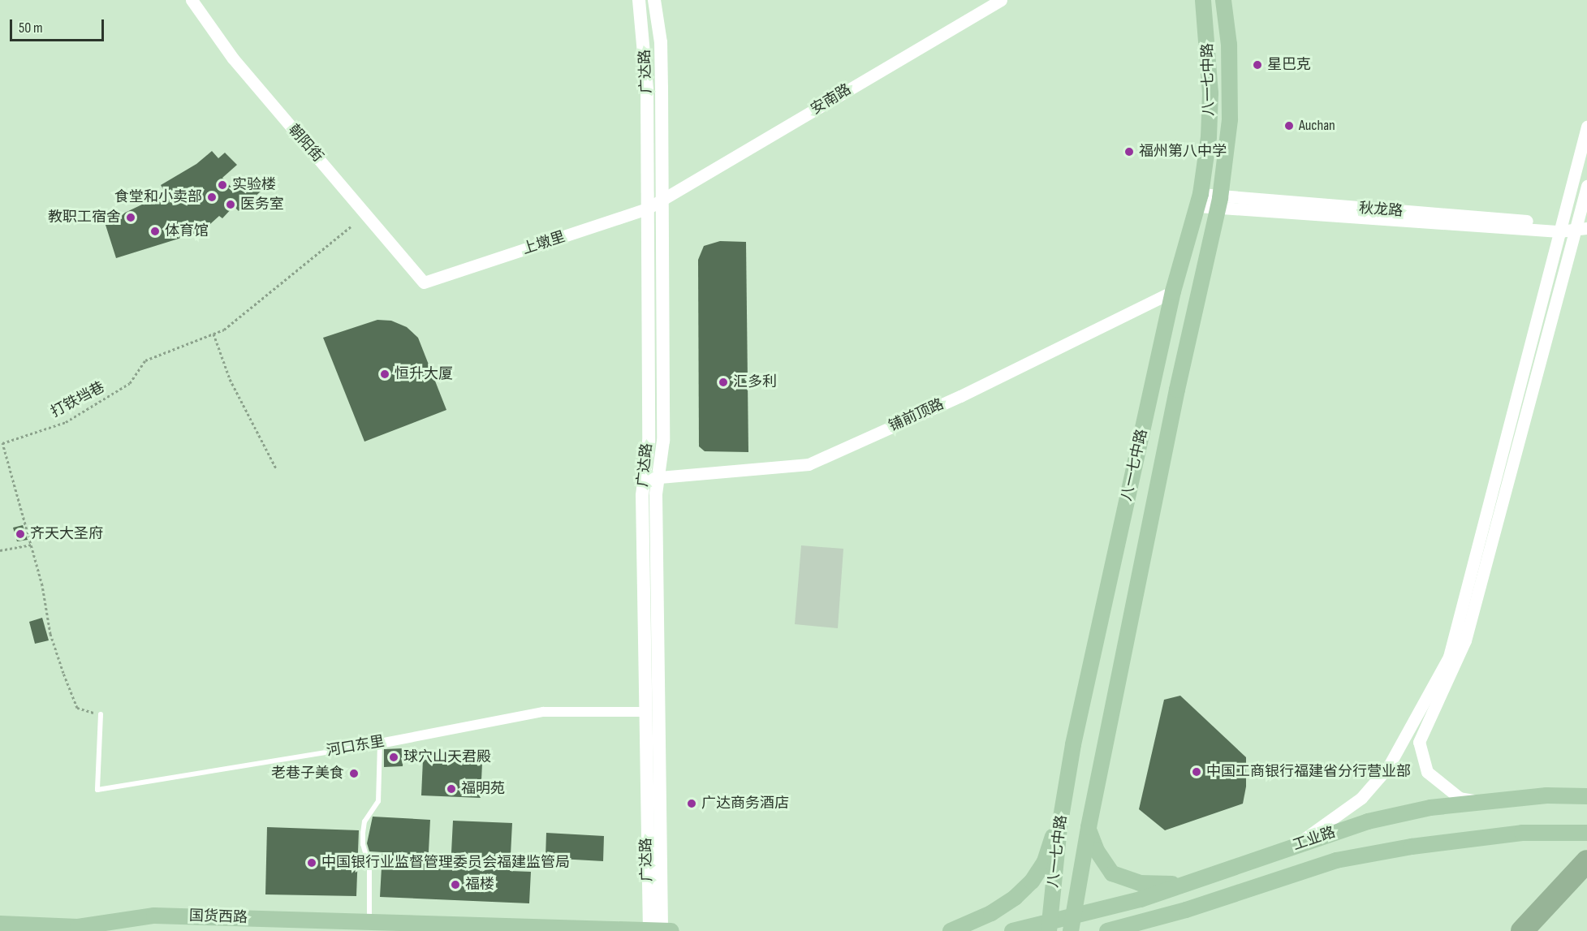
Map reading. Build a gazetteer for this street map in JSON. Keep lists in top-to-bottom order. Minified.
{"streets":{"main road":["广达路","八一七中路","工业路","国货西路"],"street":["安南路","朝阳街","秋龙路","上墩里","铺前顶路","河口东里"],"path":["打铁垱巷"]},"crossings":[["广达路","安南路"],["广达路","上墩里"],["广达路","铺前顶路"],["广达路","河口东里"],["广达路","国货西路"],["八一七中路","秋龙路"],["八一七中路","铺前顶路"],["八一七中路","工业路"],["安南路","上墩里"],["朝阳街","上墩里"],["打铁垱巷","河口东里"]],"places":["星巴克","Auchan","福州第八中学","实验楼","食堂和小卖部","医务室","教职工宿舍","体育馆","恒升大厦","汇多利","齐天大圣府","球穴山天君殿","中国工商银行福建省分行营业部","老巷子美食","福明苑","广达商务酒店","中国银行业监督管理委员会福建监管局","福楼"],"scale_bar":"50 m"}
